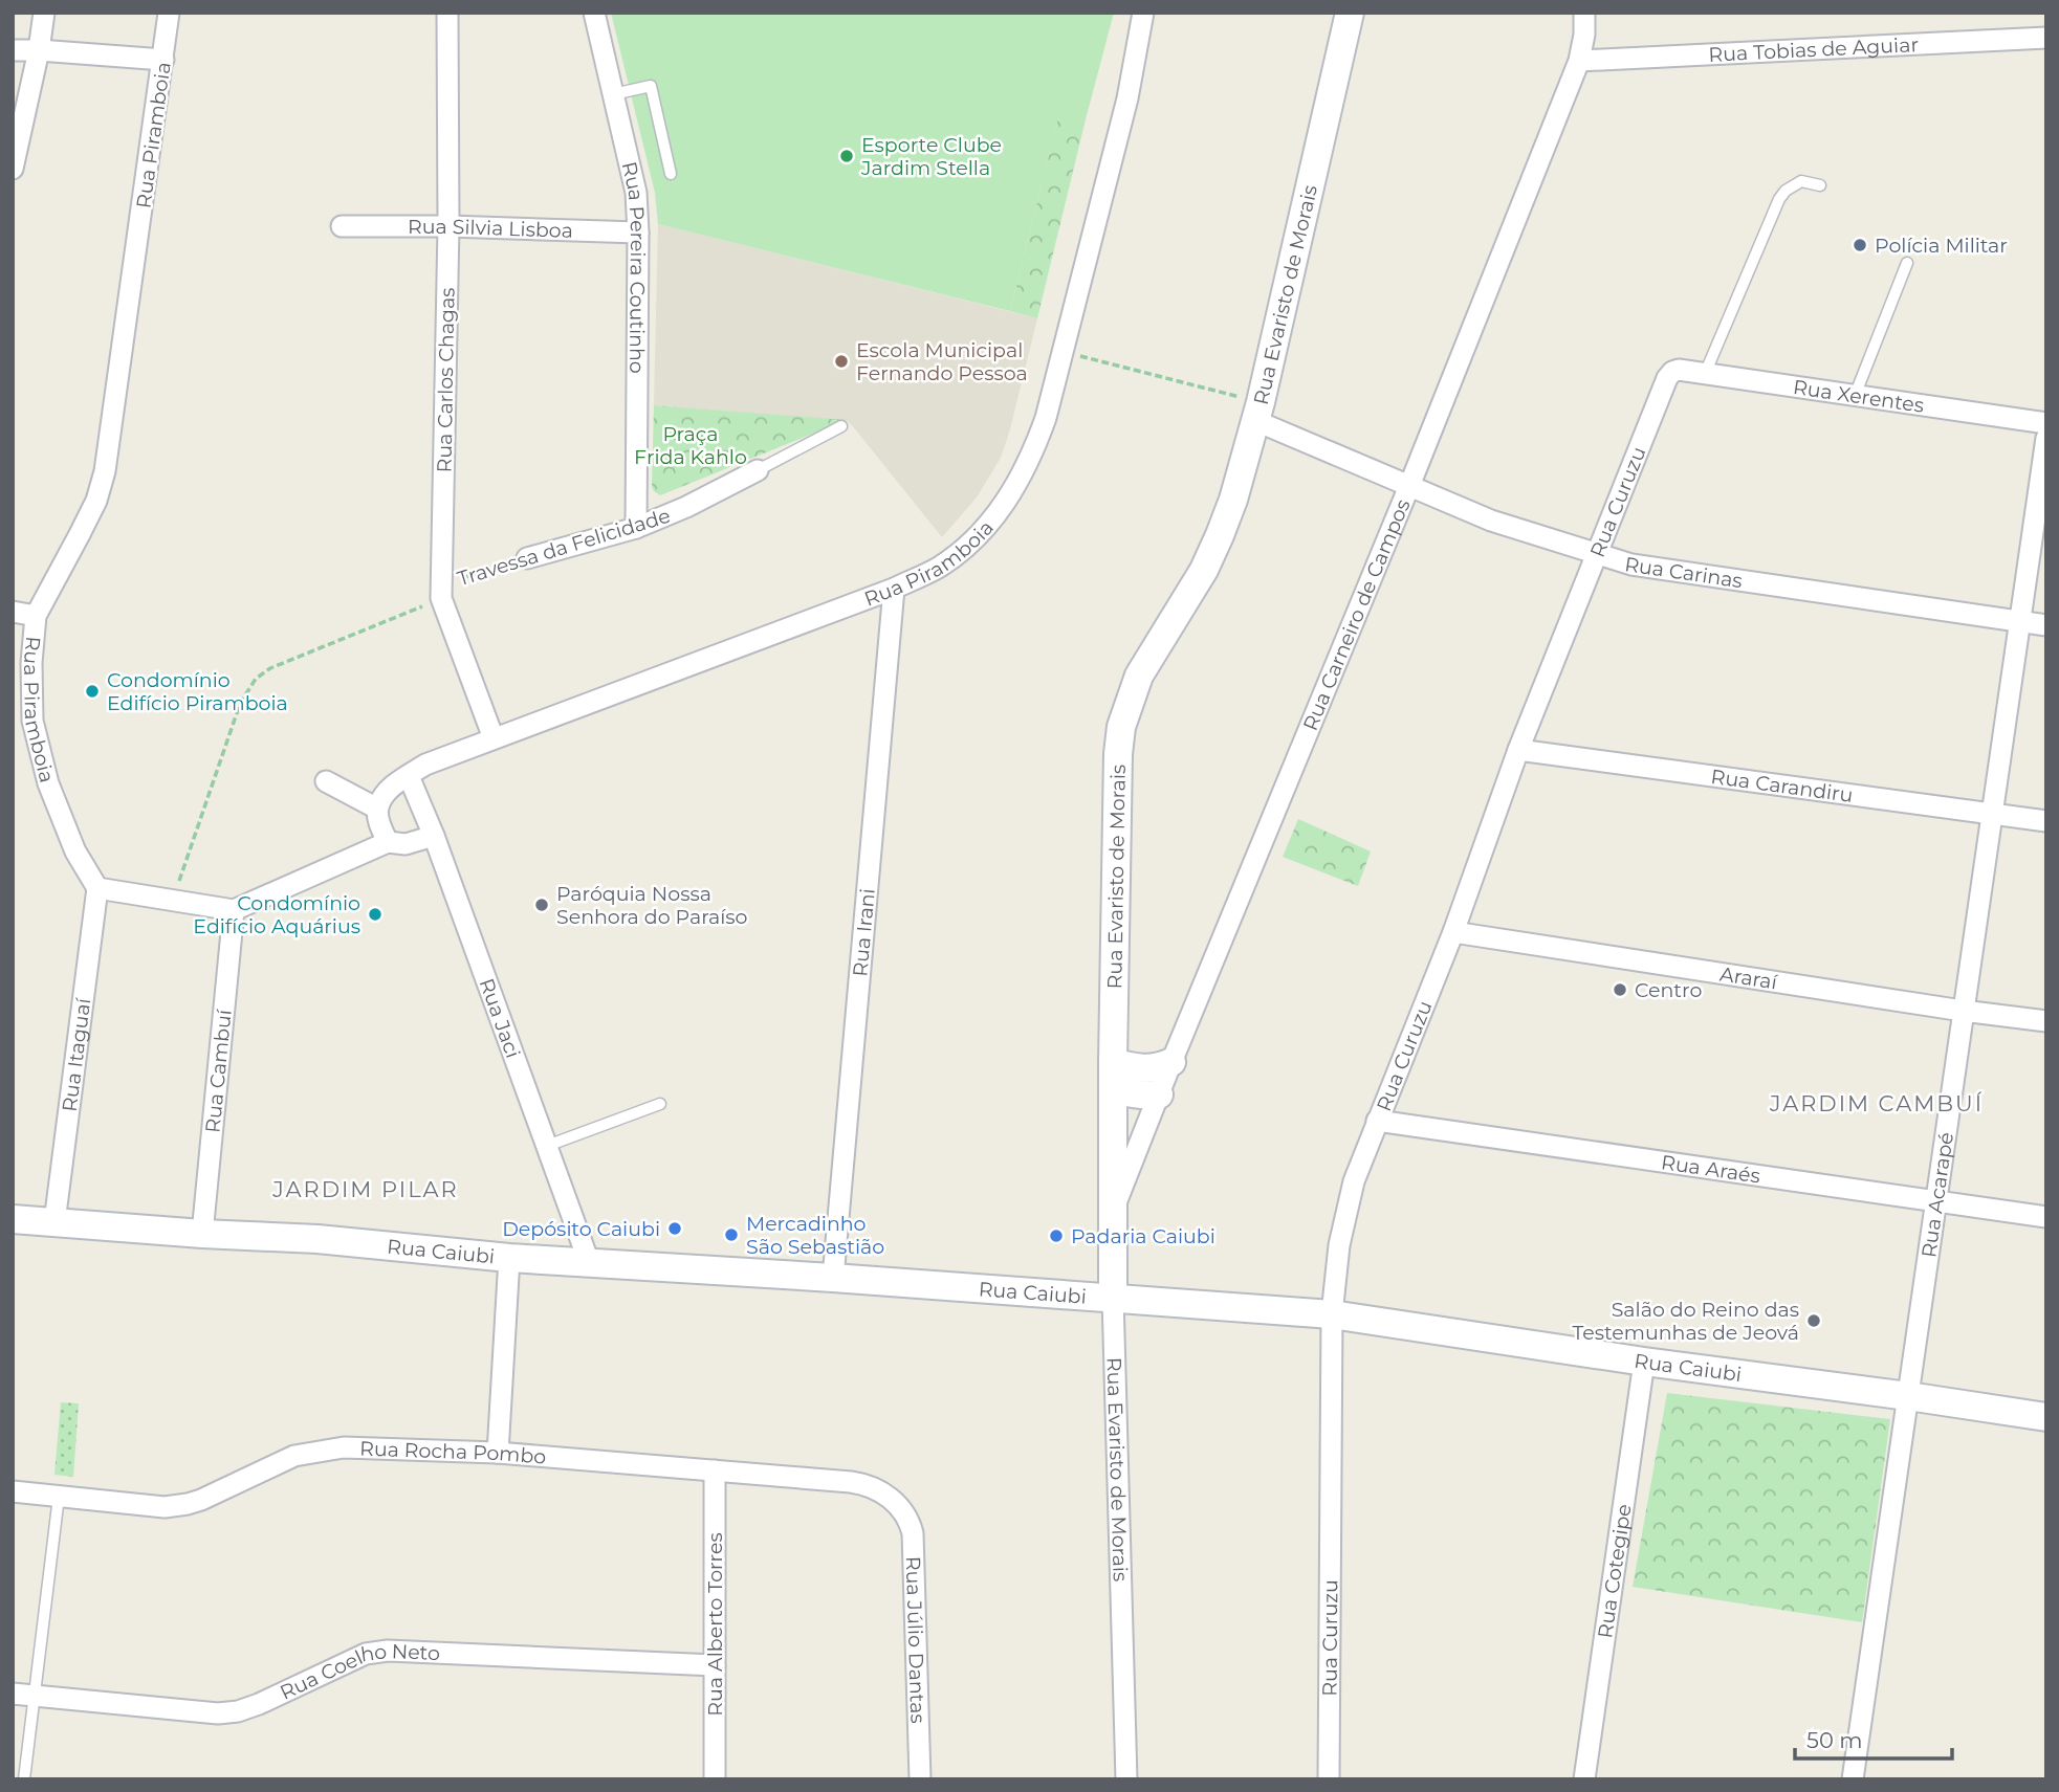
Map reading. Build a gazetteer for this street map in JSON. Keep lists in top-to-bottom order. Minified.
{"streets":{"street":["Rua Tobias de Aguiar","Rua Piramboia","Rua Silvia Lisboa","Rua Pereira Coutinho","Rua Evaristo de Morais","Rua Carlos Chagas","Rua Xerentes","Rua Curuzu","Travessa da Felicidade","Rua Carinas","Rua Carneiro de Campos","Rua Carandiru","Rua Irani","Araraí","Rua Jaci","Rua Itaguaí","Rua Cambuí","Rua Araés","Rua Acarapé","Rua Caiubi","Rua Rocha Pombo","Rua Cotegipe","Rua Alberto Torres","Rua Júlio Dantas","Rua Coelho Neto"]},"crossings":[["Rua Tobias de Aguiar","Rua Carneiro de Campos"],["Rua Piramboia","Rua Carlos Chagas"],["Rua Piramboia","Rua Irani"],["Rua Piramboia","Rua Jaci"],["Rua Piramboia","Rua Itaguaí"],["Rua Silvia Lisboa","Rua Pereira Coutinho"],["Rua Silvia Lisboa","Rua Carlos Chagas"],["Rua Pereira Coutinho","Travessa da Felicidade"],["Rua Evaristo de Morais","Rua Carinas"],["Rua Evaristo de Morais","Rua Carneiro de Campos"],["Rua Evaristo de Morais","Rua Caiubi"],["Rua Carlos Chagas","Travessa da Felicidade"],["Rua Xerentes","Rua Curuzu"],["Rua Curuzu","Rua Carinas"],["Rua Curuzu","Rua Carandiru"],["Rua Curuzu","Araraí"],["Rua Curuzu","Rua Araés"],["Rua Curuzu","Rua Caiubi"],["Rua Carinas","Rua Carneiro de Campos"],["Rua Carinas","Rua Acarapé"],["Rua Carandiru","Rua Acarapé"],["Rua Irani","Rua Caiubi"],["Araraí","Rua Acarapé"],["Rua Jaci","Rua Caiubi"],["Rua Itaguaí","Rua Caiubi"],["Rua Cambuí","Rua Caiubi"],["Rua Araés","Rua Acarapé"],["Rua Acarapé","Rua Caiubi"],["Rua Caiubi","Rua Cotegipe"],["Rua Rocha Pombo","Rua Alberto Torres"],["Rua Rocha Pombo","Rua Júlio Dantas"],["Rua Alberto Torres","Rua Coelho Neto"]],"districts":["JARDIM CAMBUÍ","JARDIM PILAR"],"parks":["Praça Frida Kahlo"],"places":["Esporte Clube Jardim Stella","Polícia Militar","Escola Municipal Fernando Pessoa","Condomínio Edifício Piramboia","Paróquia Nossa Senhora do Paraíso","Condomínio Edifício Aquárius","Centro","Depósito Caiubi","Mercadinho São Sebastião","Padaria Caiubi","Salão do Reino das Testemunhas de Jeová"],"scale_bar":"50 m"}
